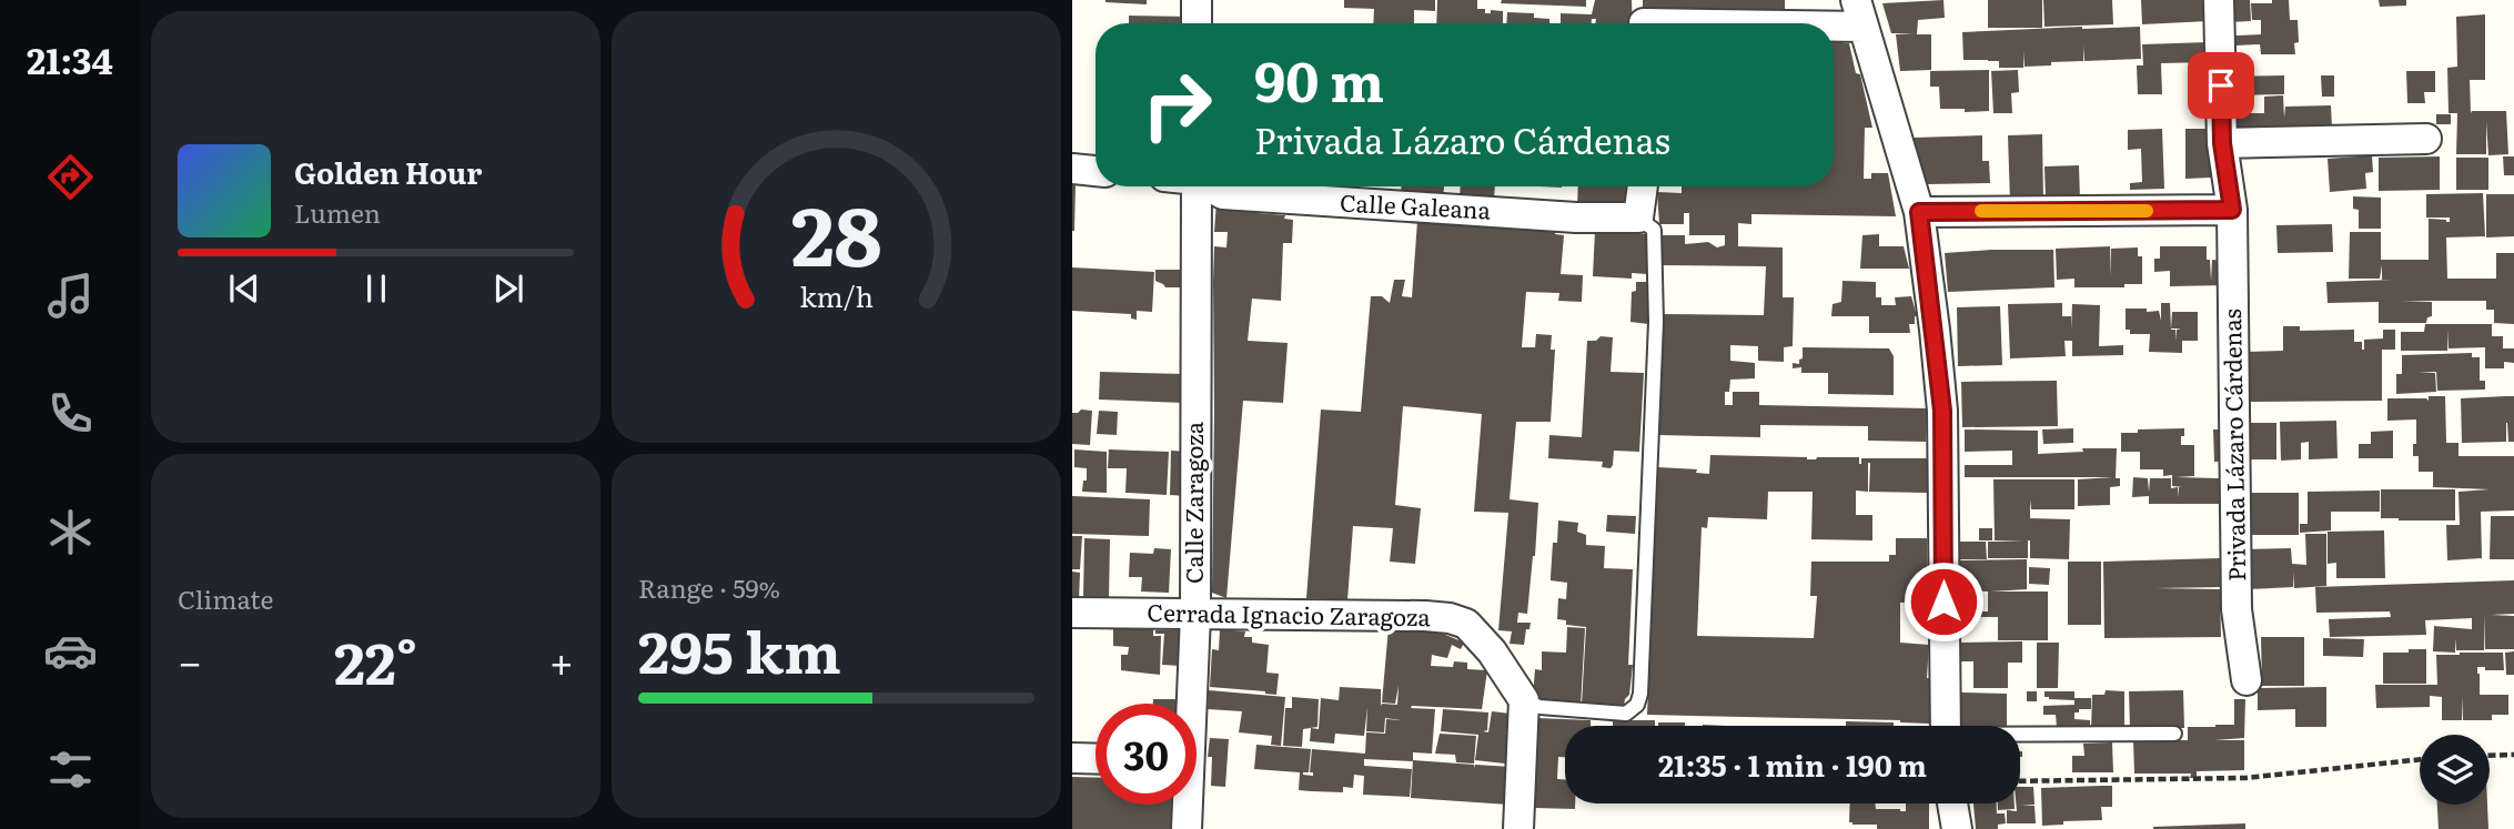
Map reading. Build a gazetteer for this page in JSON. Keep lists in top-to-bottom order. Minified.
{"streets":{"street":["Calle Galeana","Privada Lázaro Cárdenas","Calle Zaragoza","Cerrada Ignacio Zaragoza"]},"crossings":[["Calle Zaragoza","Cerrada Ignacio Zaragoza"]],"page":{"tabs":"21:34","turn":["90 m","Privada Lázaro Cárdenas"],"song":["Golden Hour","Lumen"],"tile":["Climate",["Range · 59%","295 km"]],"heat":["−","22°","+"],"limit":"30","trip":"21:35 · 1 min · 190 m","gauge":["28","km/h"]}}
